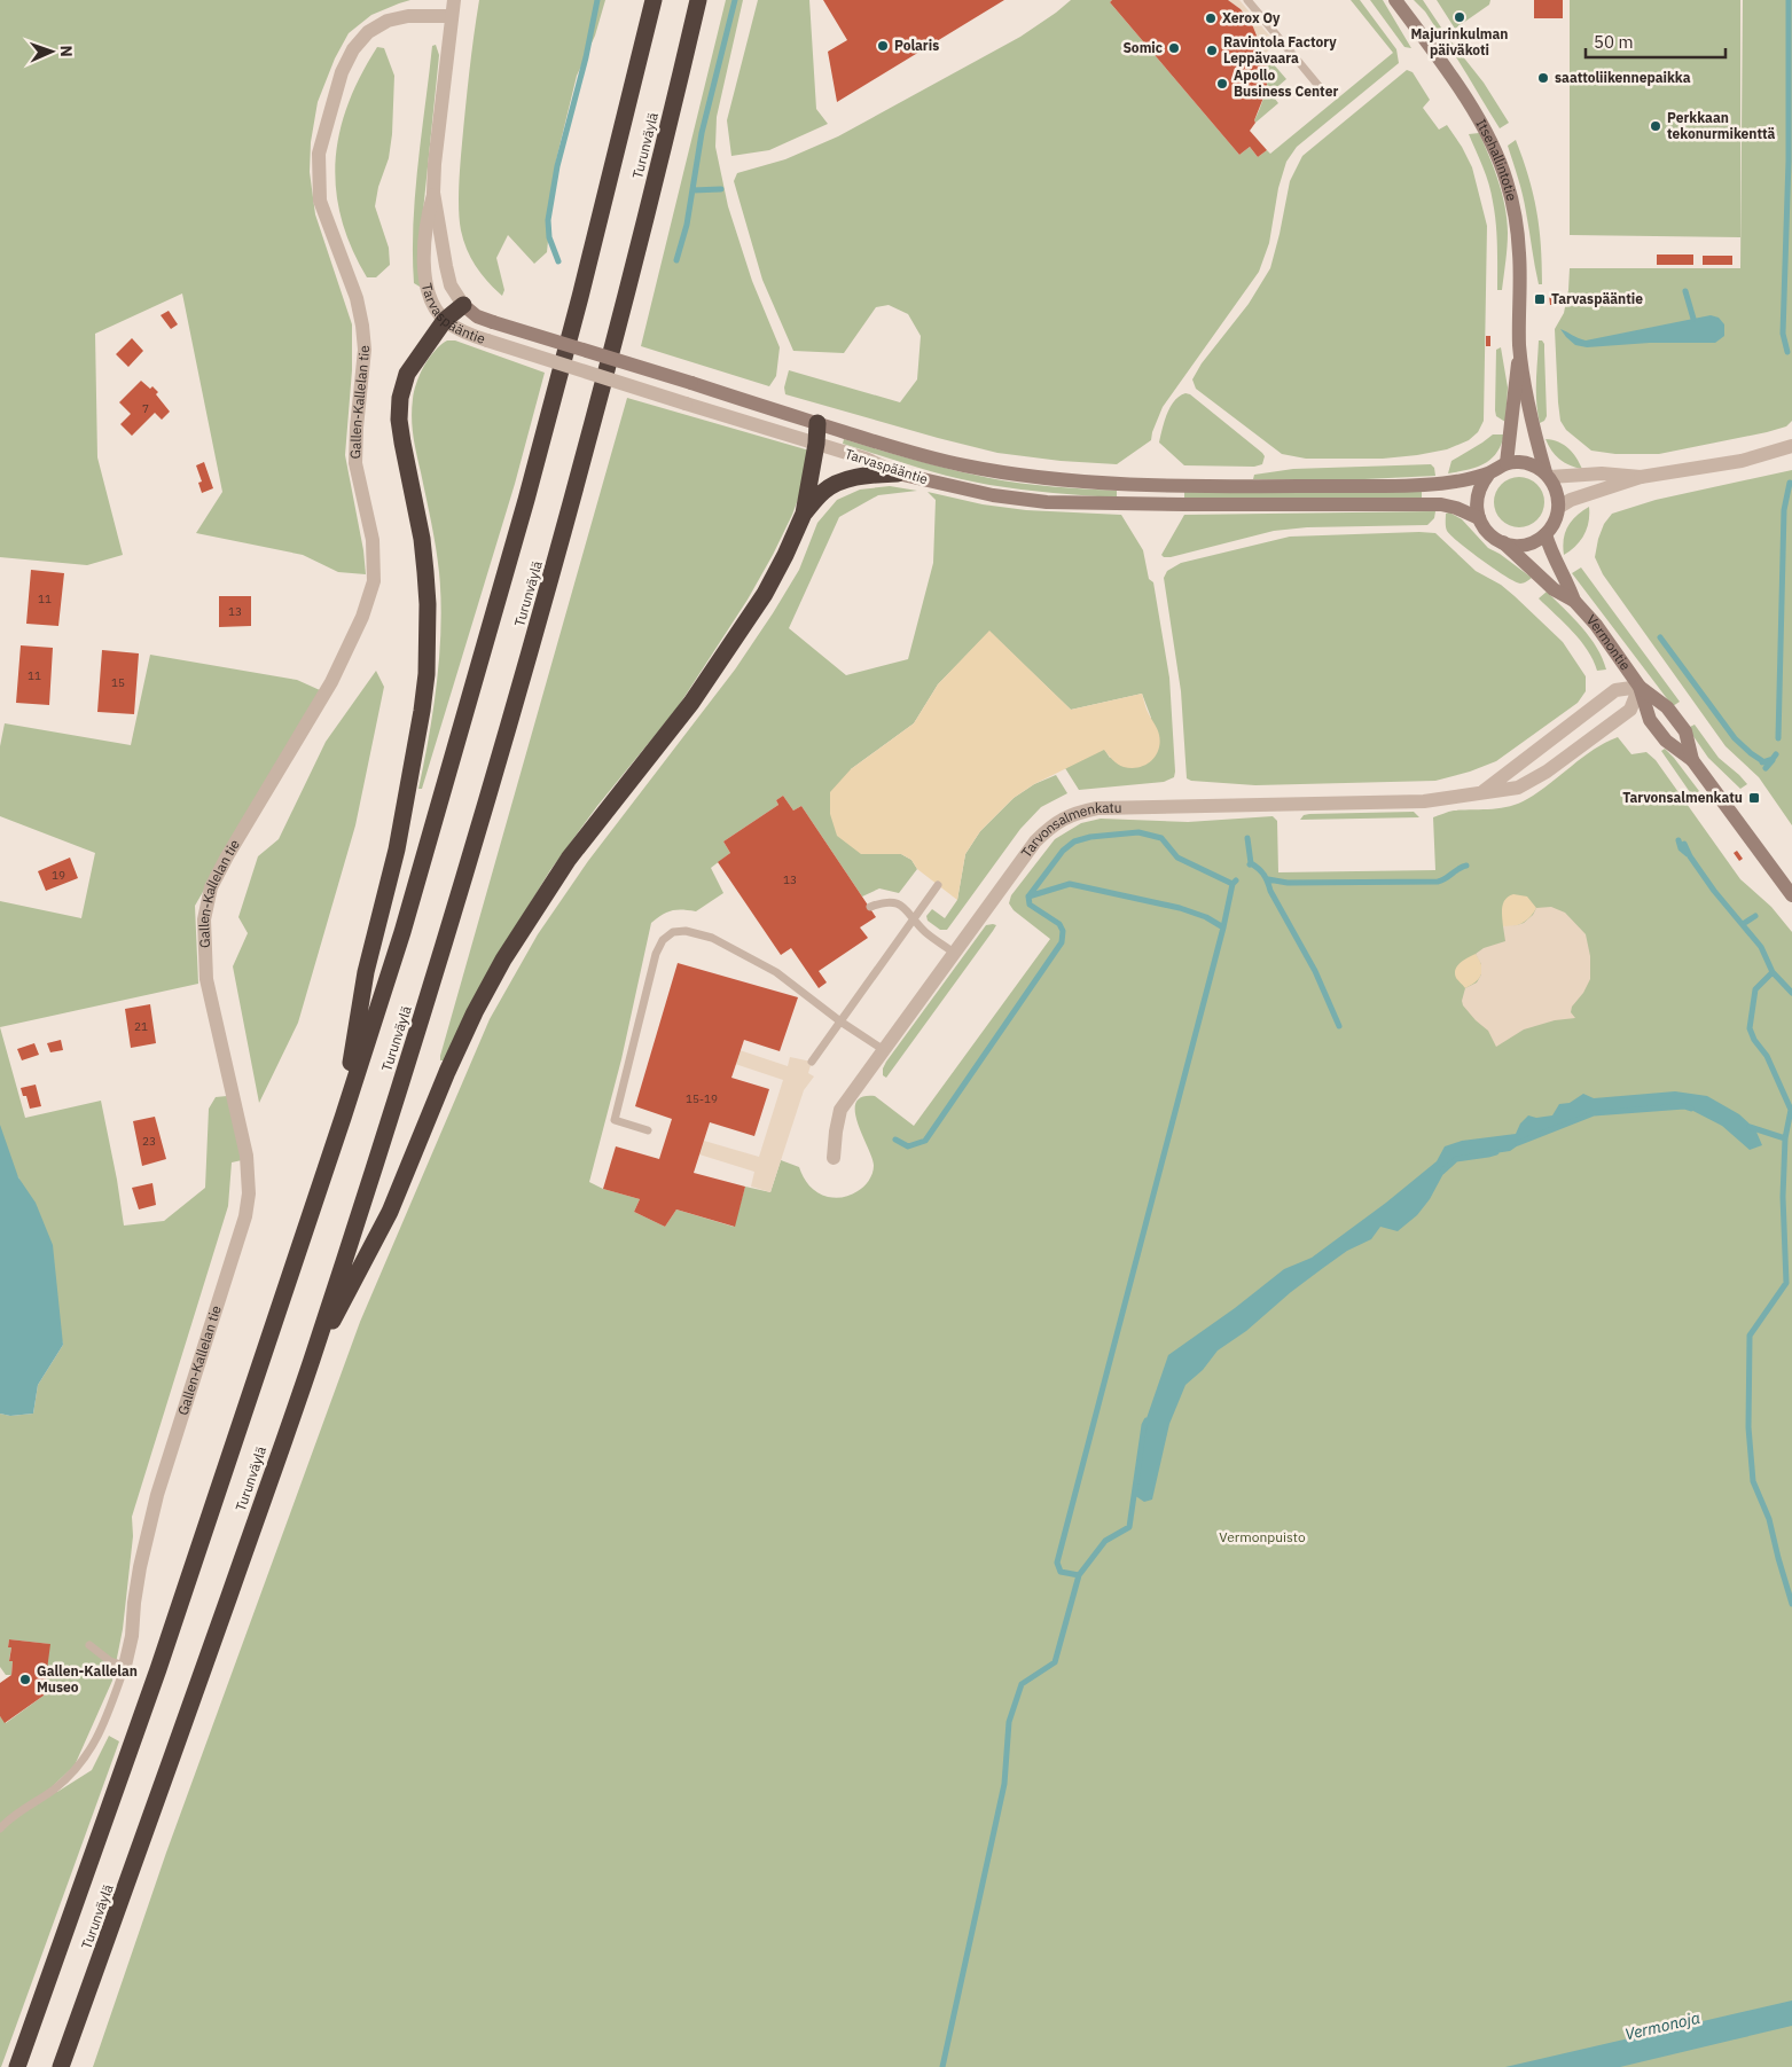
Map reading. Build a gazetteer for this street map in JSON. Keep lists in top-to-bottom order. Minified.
{"streets":{"highway":["Turunväylä"],"main road":["Itsehallintotie","Tarvaspääntie","Vermontie"],"street":["Gallen-Kallelan tie","Tarvonsalmenkatu"]},"crossings":[["Itsehallintotie","Tarvaspääntie"],["Itsehallintotie","Vermontie"],["Tarvaspääntie","Gallen-Kallelan tie"],["Tarvaspääntie","Vermontie"],["Vermontie","Tarvonsalmenkatu"]],"water":["Vermonoja"],"parks":["Vermonpuisto"],"places":{"other":["Majurinkulman päiväkoti","Xerox Oy","Polaris","Somic","Ravintola Factory Leppävaara","saattoliikennepaikka","Apollo Business Center","Perkkaan tekonurmikenttä","Gallen-Kallelan Museo"],"transit":["Tarvaspääntie","Tarvonsalmenkatu"]},"house_numbers":["7","11","13","11","15","19","13","21","15-19","23"],"scale_bar":"50 m","north":"right"}
